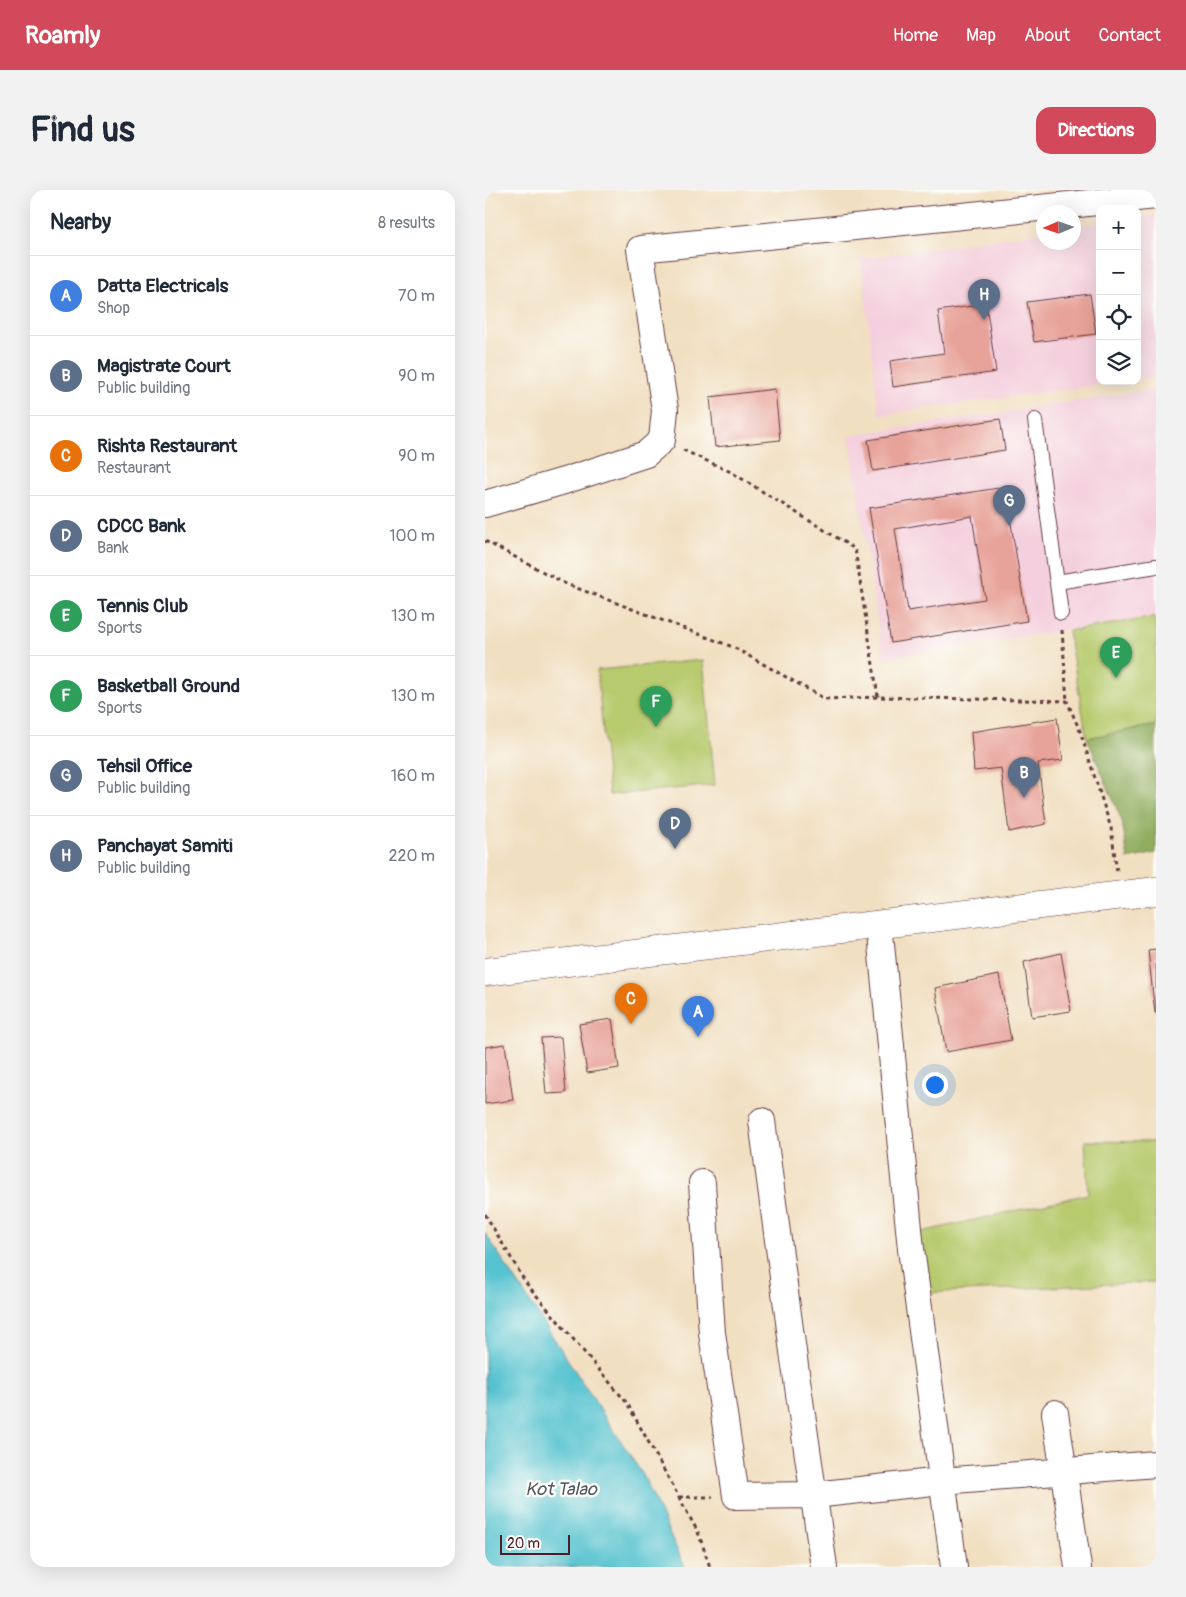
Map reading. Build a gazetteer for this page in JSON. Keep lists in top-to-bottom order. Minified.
{"water":["Kot Talao"],"scale_bar":"20 m","north":"left","page":{"header":"Roamly","nav":["Home","Map","About","Contact"],"buttons":"Directions","title":"Find us","heading":["Nearby","8 results"],"map_buttons":["+","−"],"list":[{"mark":"A","name":"Datta Electricals","note":"Shop","value":"70 m"},{"mark":"B","name":"Magistrate Court","note":"Public building","value":"90 m"},{"mark":"C","name":"Rishta Restaurant","note":"Restaurant","value":"90 m"},{"mark":"D","name":"CDCC Bank","note":"Bank","value":"100 m"},{"mark":"E","name":"Tennis Club","note":"Sports","value":"130 m"},{"mark":"F","name":"Basketball Ground","note":"Sports","value":"130 m"},{"mark":"G","name":"Tehsil Office","note":"Public building","value":"160 m"},{"mark":"H","name":"Panchayat Samiti","note":"Public building","value":"220 m"}],"pins":["H","G","E","F","B","D","C","A"],"scale":"20 m"}}
